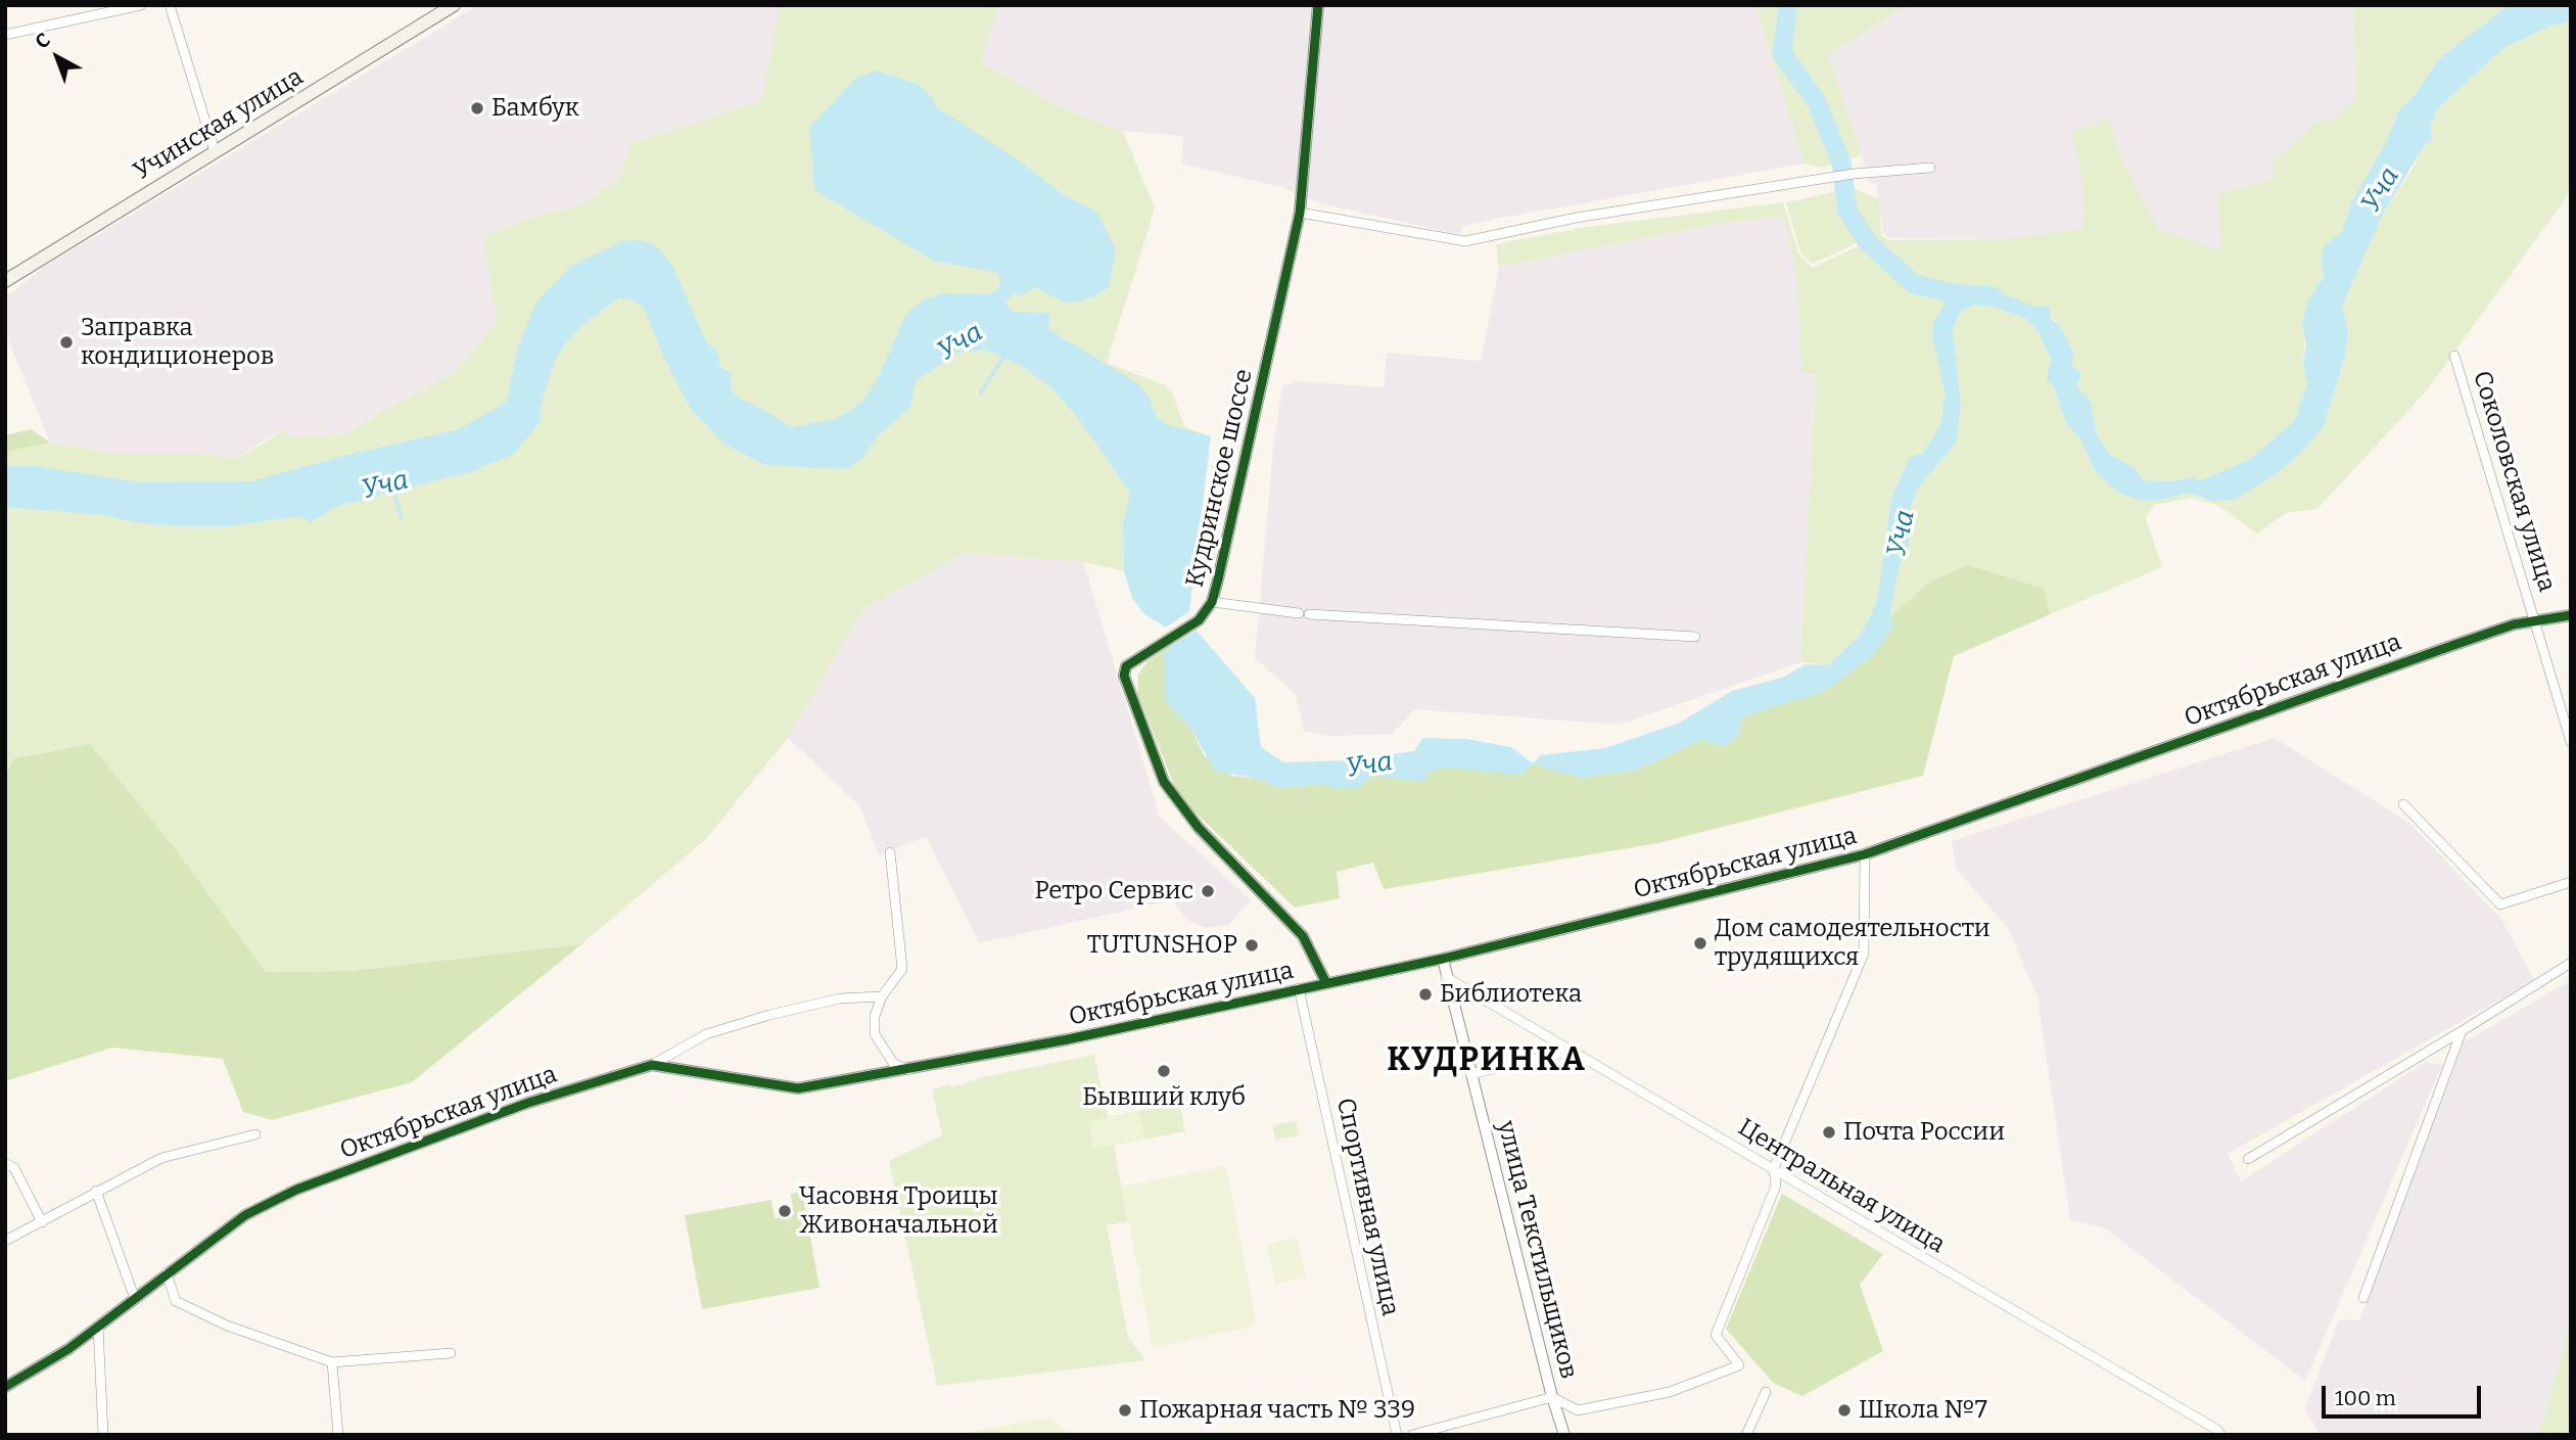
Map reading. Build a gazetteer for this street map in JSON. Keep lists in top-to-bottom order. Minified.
{"streets":{"main road":["Учинская улица"],"street":["Кудринское шоссе","Соколовская улица","Октябрьская улица","Центральная улица","Спортивная улица","улица Текстильщиков"]},"crossings":[["Кудринское шоссе","Октябрьская улица"],["Соколовская улица","Октябрьская улица"],["Октябрьская улица","Спортивная улица"],["Октябрьская улица","улица Текстильщиков"],["Центральная улица","улица Текстильщиков"]],"districts":["КУДРИНКА"],"water":["Уча"],"places":["Бамбук","Заправка кондиционеров","Ретро Сервис","Дом самодеятельности трудящихся","TUTUNSHOP","Библиотека","Бывший клуб","Почта России","Часовня Троицы Живоначальной","Пожарная часть № 339","Школа №7"],"scale_bar":"100 m","north":"top left"}
